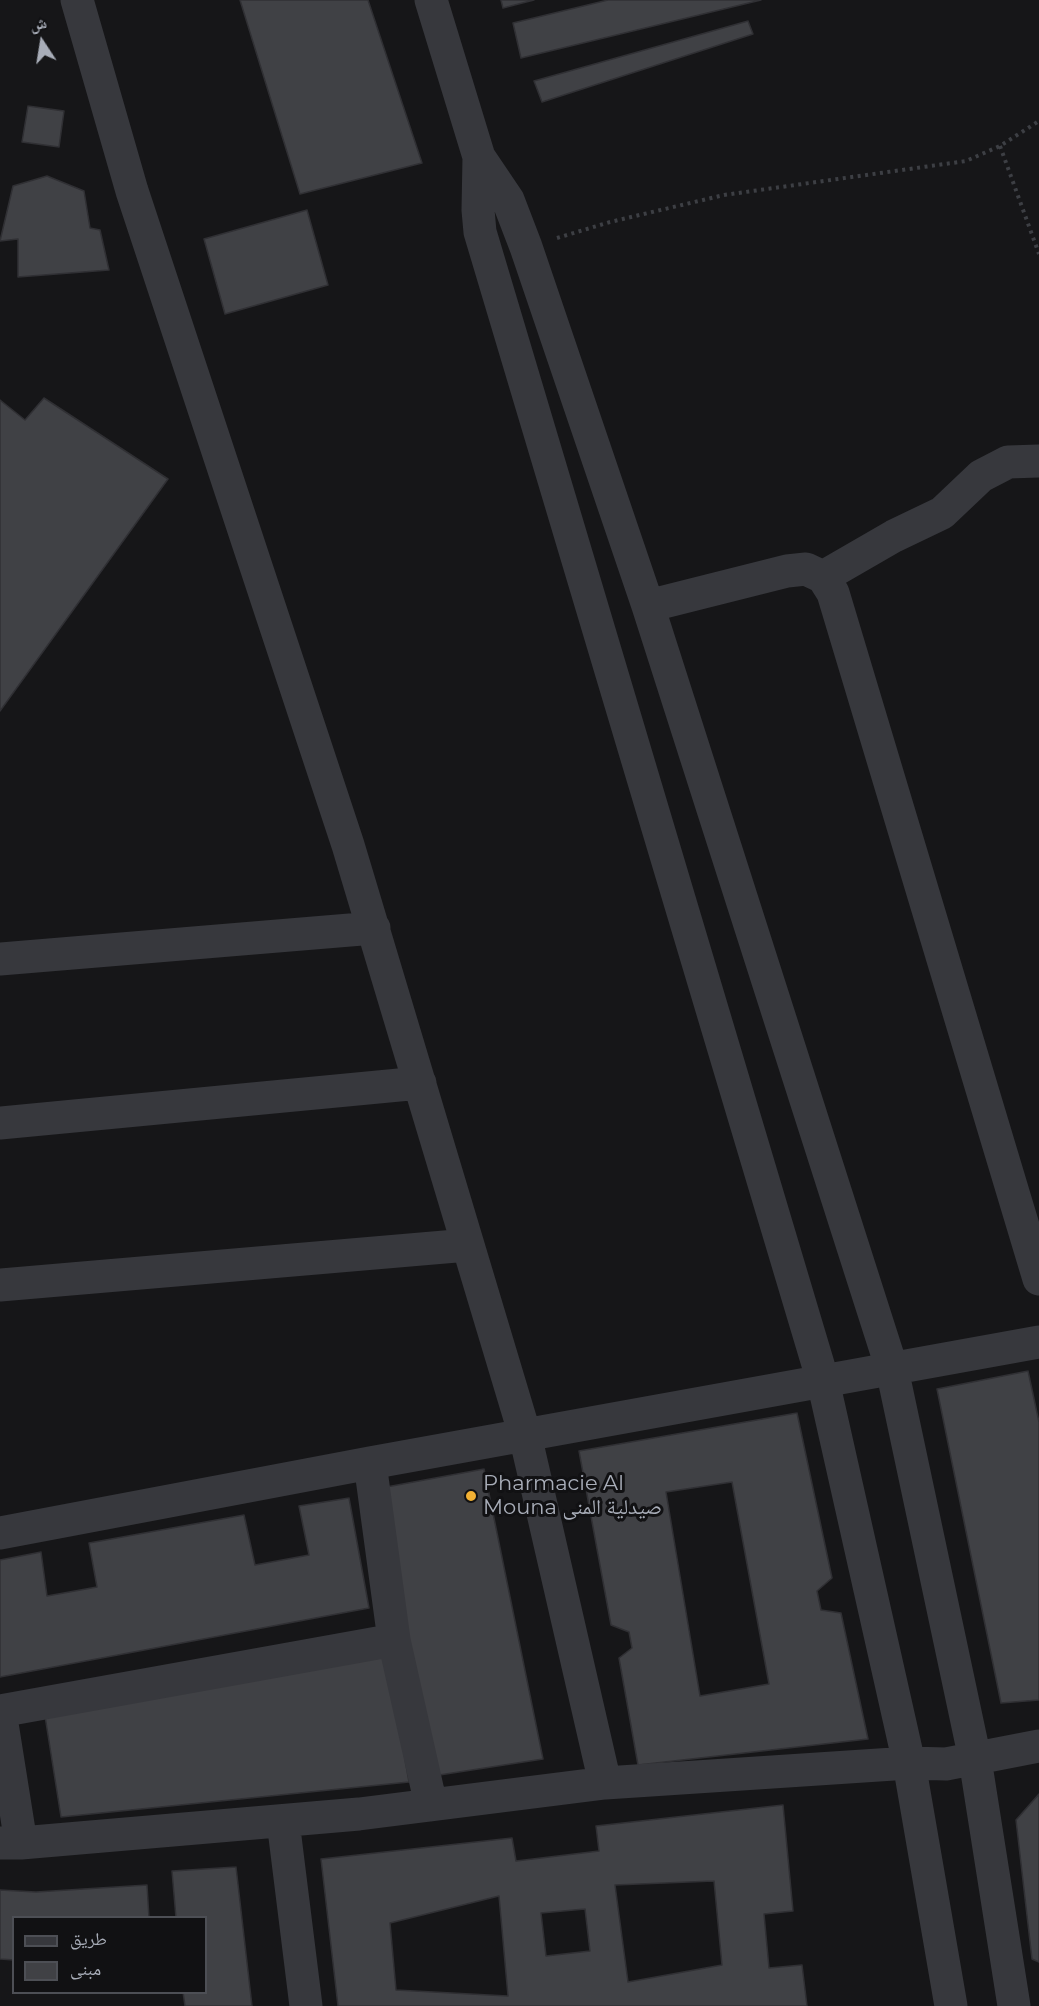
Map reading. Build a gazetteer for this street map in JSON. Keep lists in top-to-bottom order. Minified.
{"places":["Pharmacie Al Mouna صيدلية المنى"],"legend":["طريق","مبنى"],"north":"top"}
